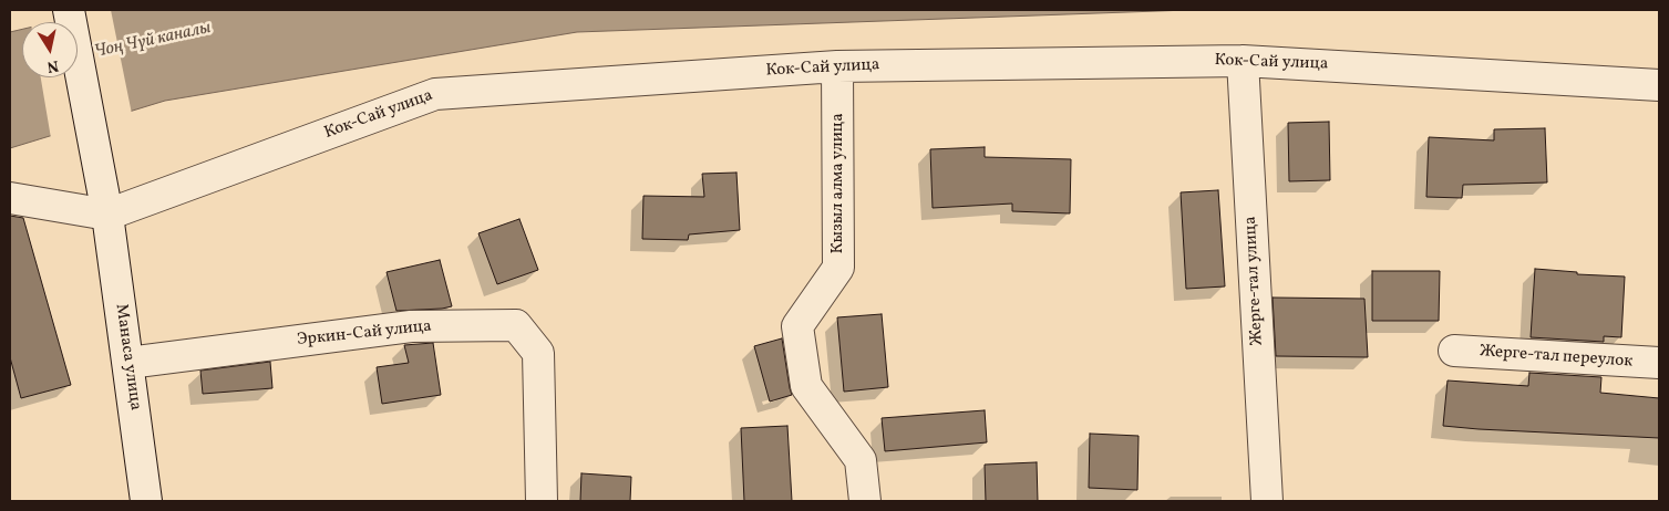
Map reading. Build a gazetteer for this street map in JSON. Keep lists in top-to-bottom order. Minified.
{"streets":{"street":["Кок-Сай улица","Кызыл алма улица","Жерге-тал улица","Эркин-Сай улица","Манаса улица","Жерге-тал переулок"]},"crossings":[["Кок-Сай улица","Кызыл алма улица"],["Кок-Сай улица","Жерге-тал улица"],["Кок-Сай улица","Манаса улица"],["Эркин-Сай улица","Манаса улица"]],"water":["Чоң Чүй каналы"],"north":"bottom"}
